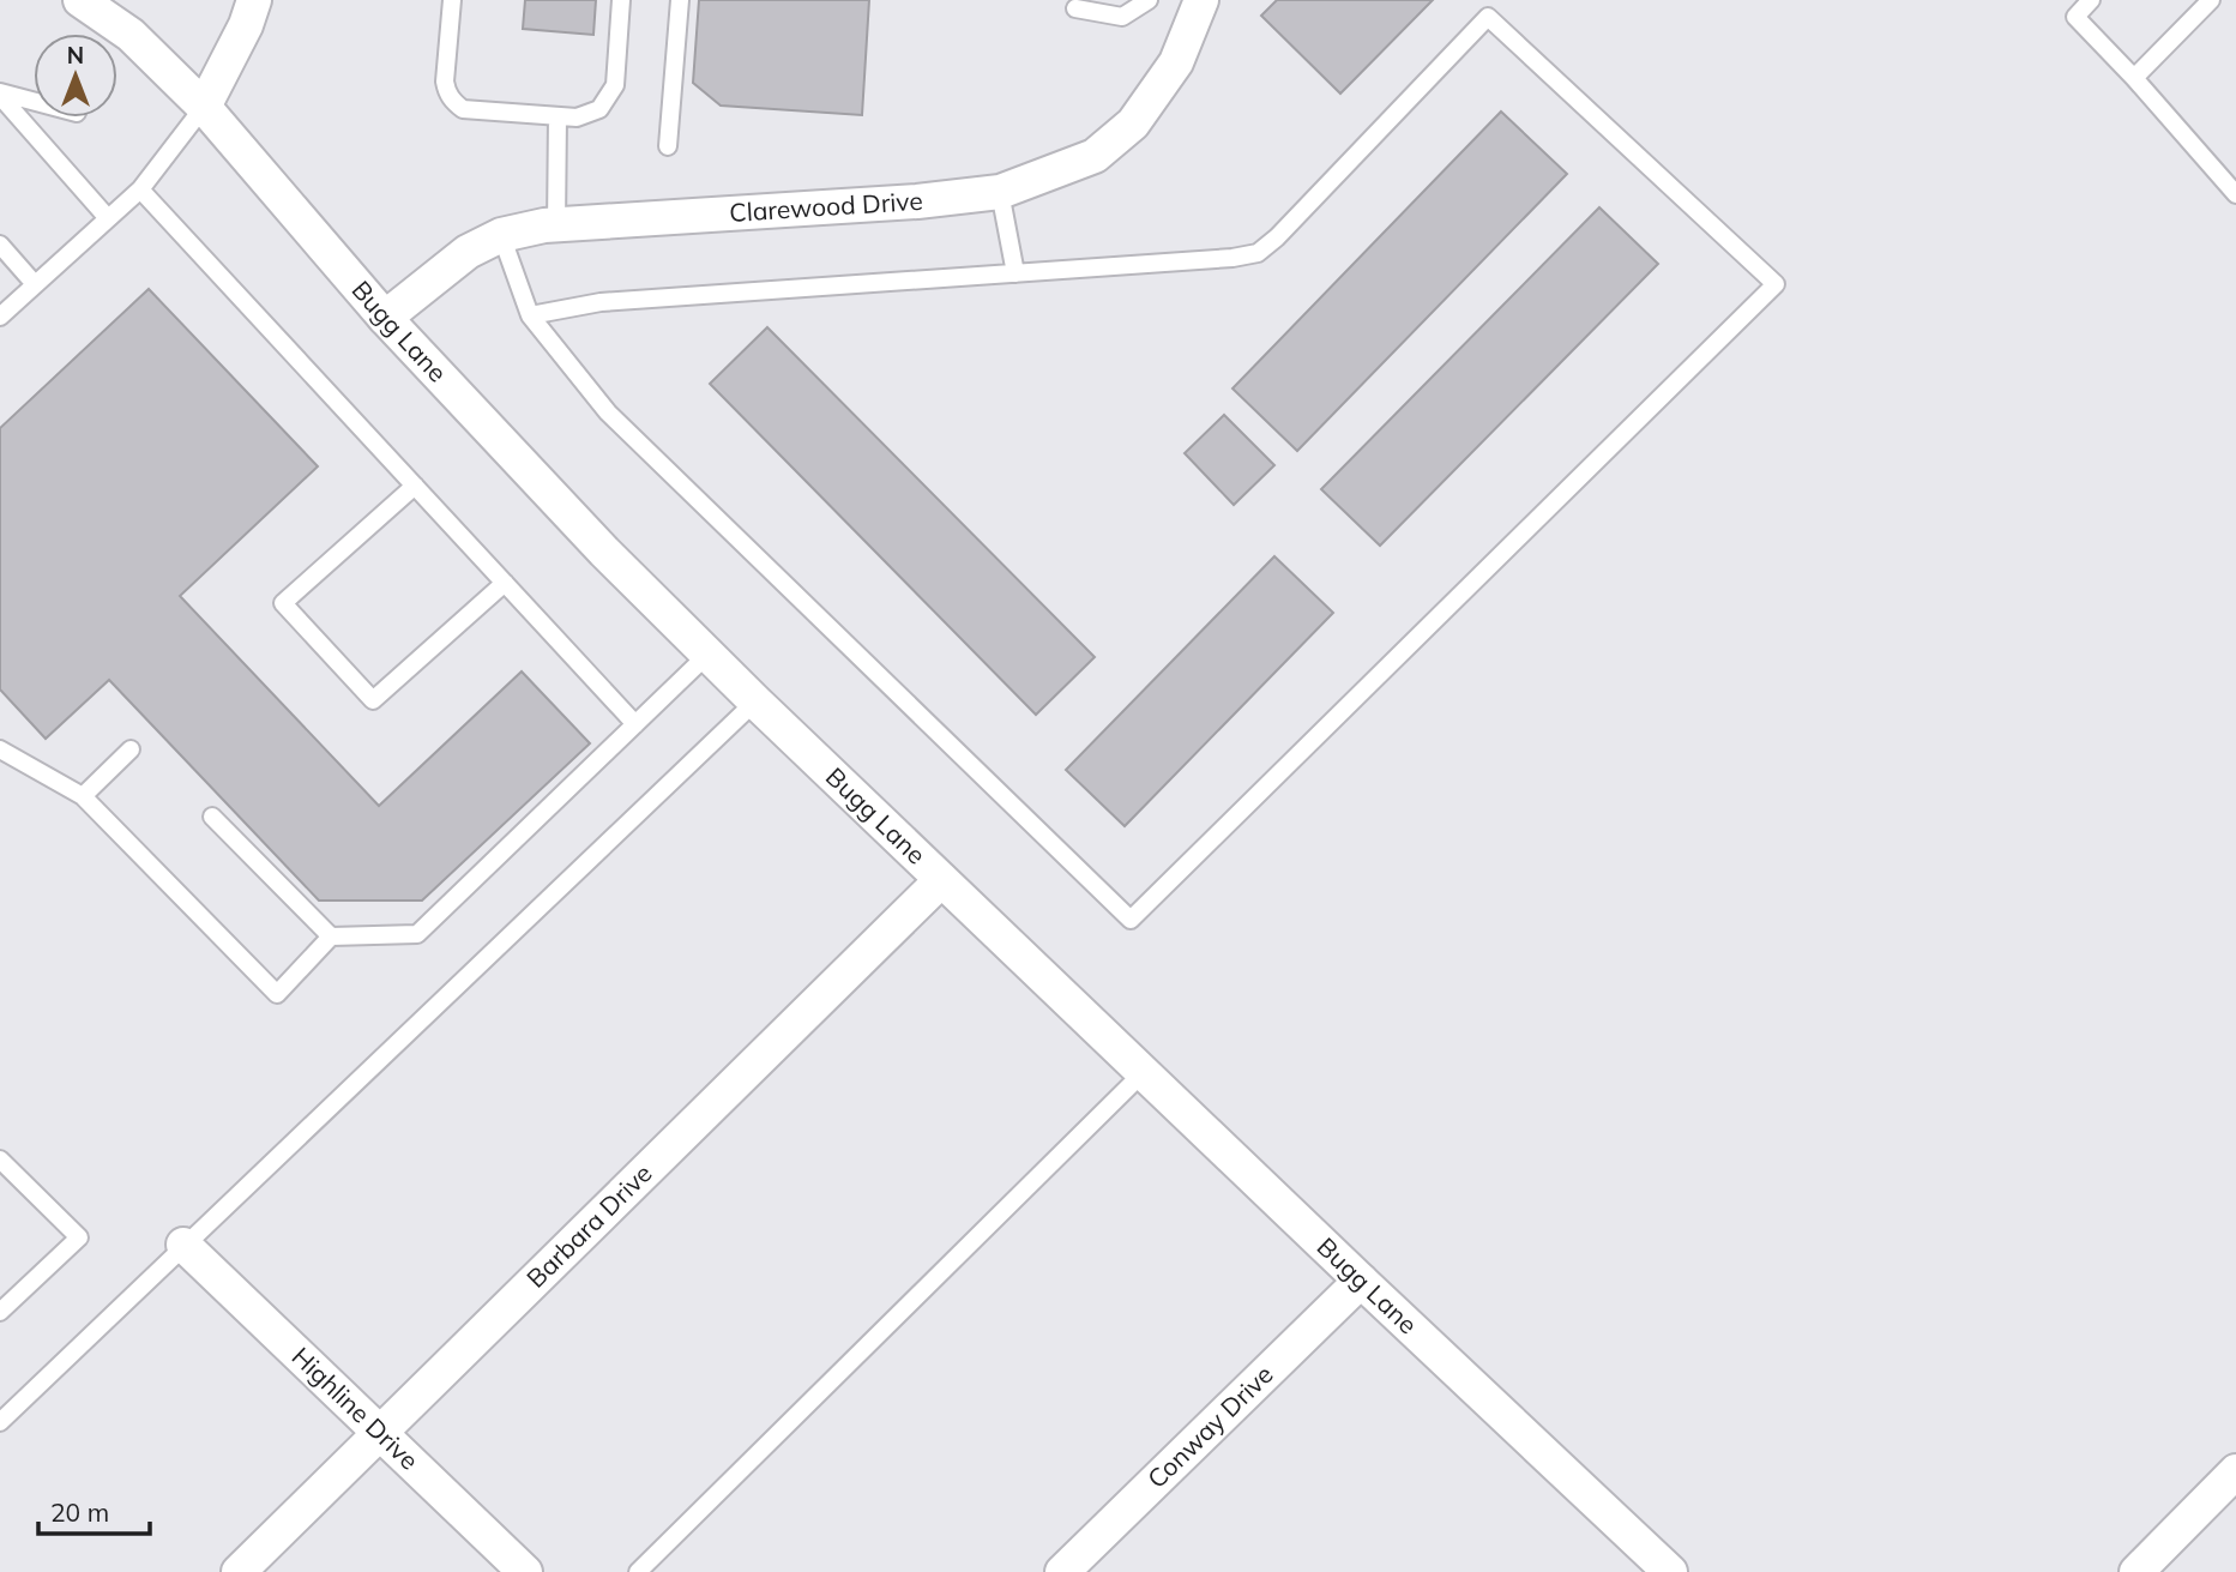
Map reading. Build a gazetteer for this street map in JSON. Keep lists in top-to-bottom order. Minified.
{"streets":{"street":["Clarewood Drive","Bugg Lane","Barbara Drive","Highline Drive","Conway Drive"]},"crossings":[["Clarewood Drive","Bugg Lane"],["Bugg Lane","Barbara Drive"],["Bugg Lane","Conway Drive"],["Barbara Drive","Highline Drive"]],"scale_bar":"20 m","north":"top"}
